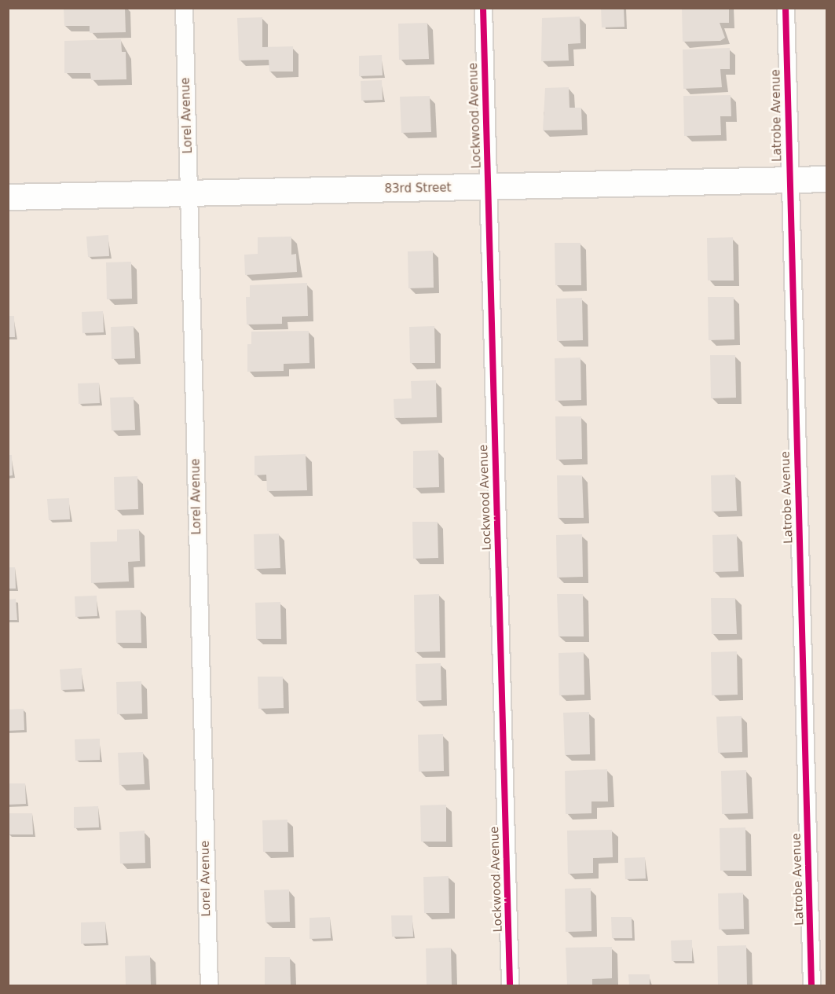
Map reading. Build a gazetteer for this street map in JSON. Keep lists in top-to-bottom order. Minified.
{"streets":{"street":["Lorel Avenue","Lockwood Avenue","Latrobe Avenue","83rd Street"]},"crossings":[["Lorel Avenue","83rd Street"],["Lockwood Avenue","83rd Street"],["Latrobe Avenue","83rd Street"]]}
